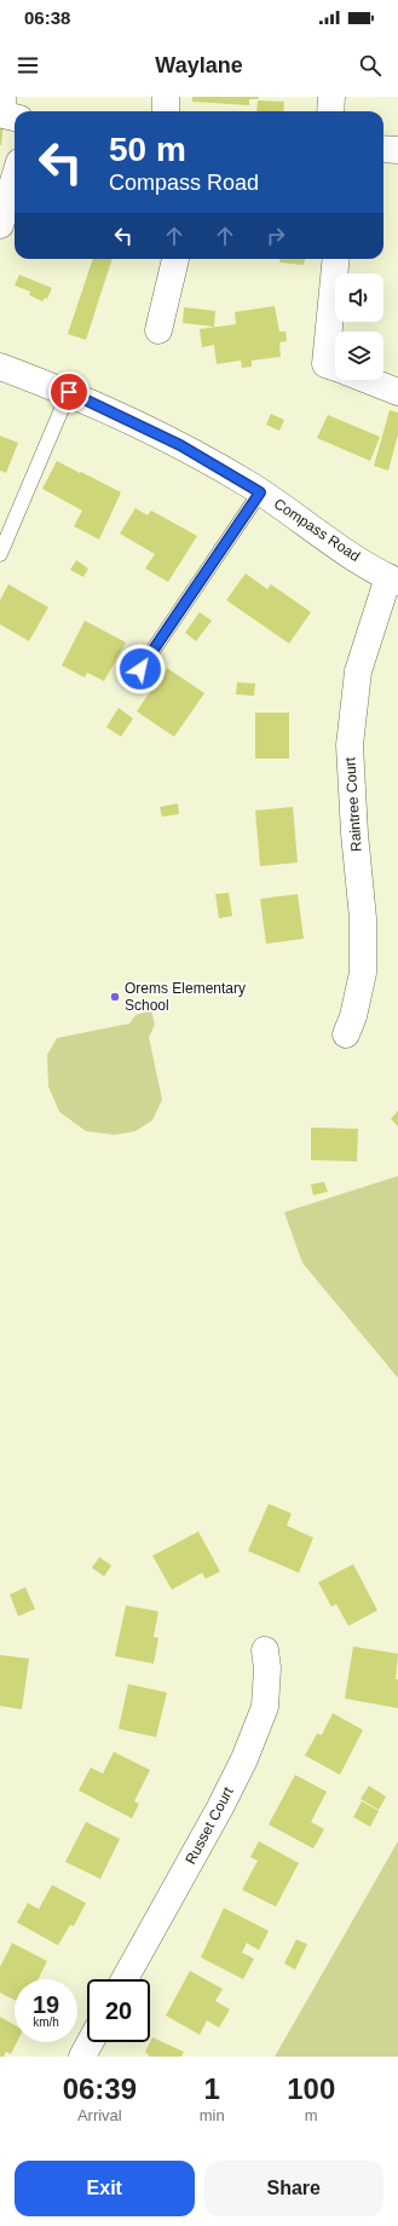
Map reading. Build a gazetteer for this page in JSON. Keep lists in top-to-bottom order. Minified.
{"streets":{"street":["Compass Road","Raintree Court","Russet Court"]},"crossings":[["Compass Road","Raintree Court"]],"places":["Orems Elementary School"],"page":{"status":"06:38","header":"Waylane","turn":["50 m","Compass Road"],"speed":"19 km/h","limit":"20","eta":["06:39","Arrival","1","min","100","m"],"buttons":["Exit","Share"]}}
